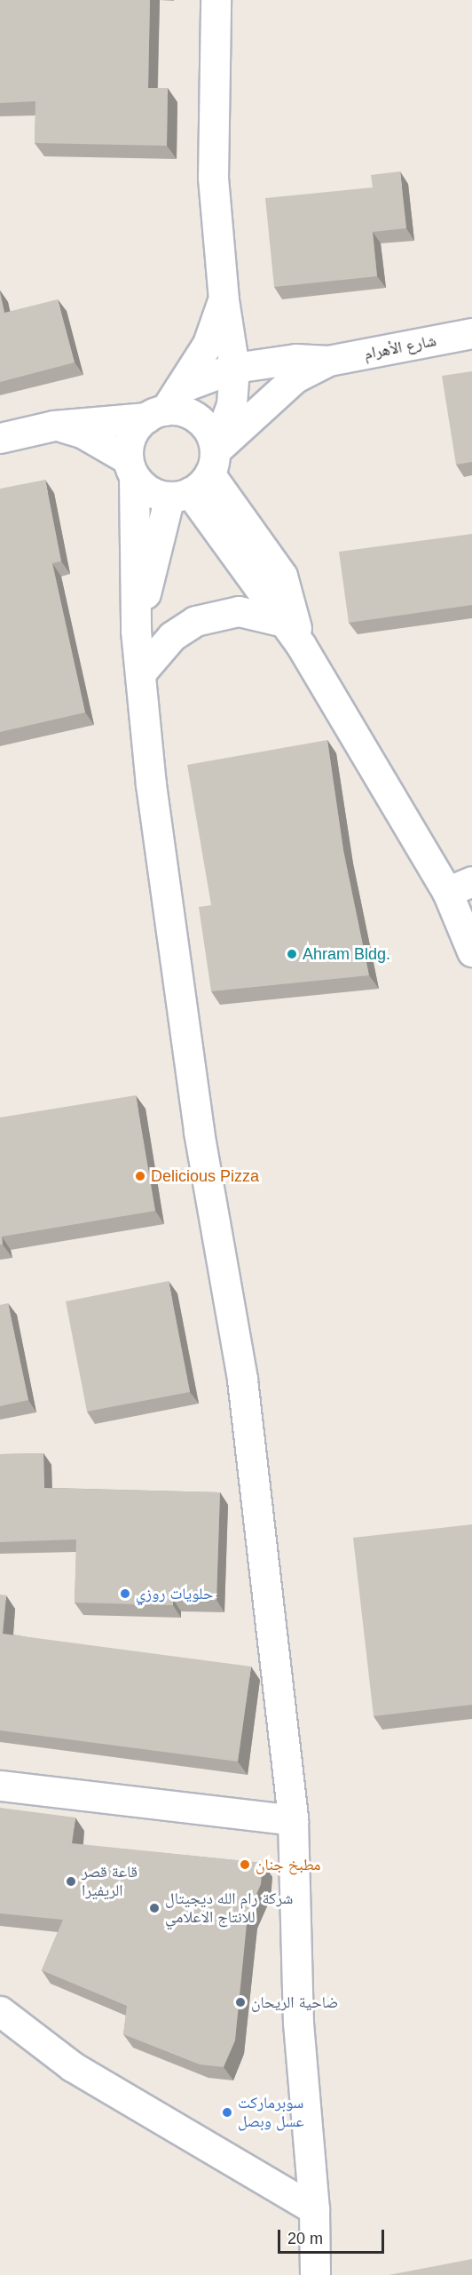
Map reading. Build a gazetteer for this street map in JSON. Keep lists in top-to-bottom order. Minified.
{"streets":{"street":["شارع الأهرام"]},"places":["Ahram Bldg.","Delicious Pizza","حلويات روزي","مطبخ جنان","قاعة قصر الريفيرا","شركة رام الله ديجيتال للانتاج الاعلامي","ضاحية الريحان","سوبرماركت عسل وبصل"],"scale_bar":"20 m"}
